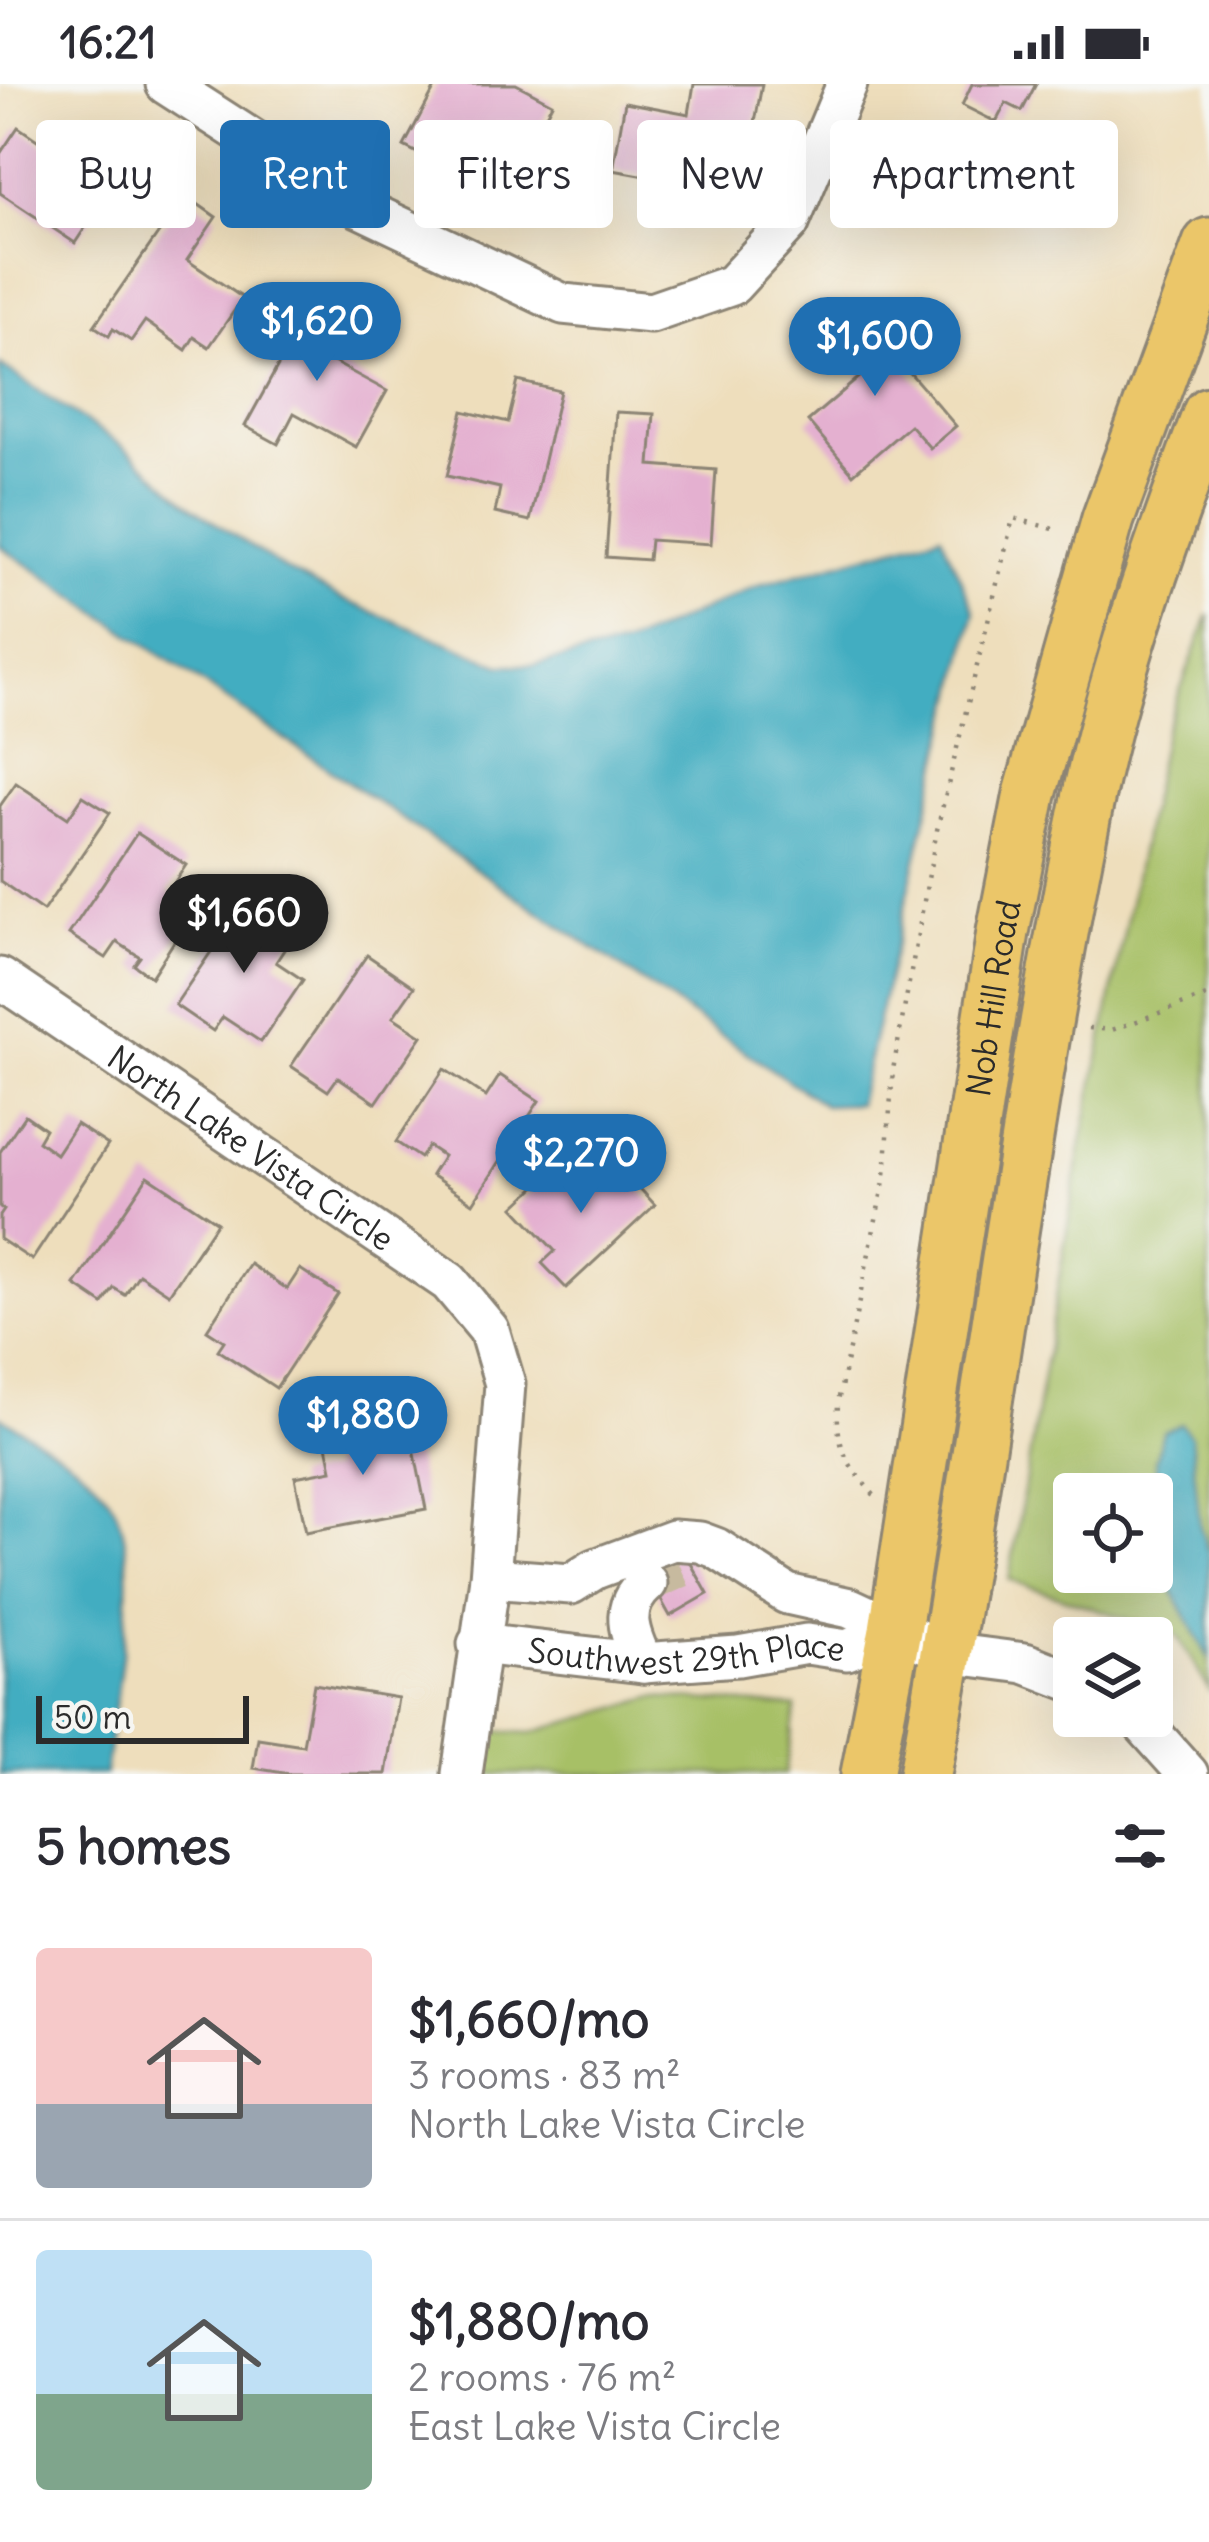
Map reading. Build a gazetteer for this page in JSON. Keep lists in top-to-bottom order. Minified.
{"streets":{"main road":["Nob Hill Road"],"street":["North Lake Vista Circle","Southwest 29th Place"]},"crossings":[["Nob Hill Road","Southwest 29th Place"],["North Lake Vista Circle","Southwest 29th Place"]],"scale_bar":"50 m","page":{"status":"16:21","chip":["Buy","Rent","Filters","New","Apartment"],"price":["$1,620","$1,600","$1,660","$2,270","$1,880"],"scale":"50 m","heading":"5 homes","list":[{"name":"$1,660/mo","note":"3 rooms · 83 m² · North Lake Vista Circle"},{"name":"$1,880/mo","note":"2 rooms · 76 m² · East Lake Vista Circle"}]}}
